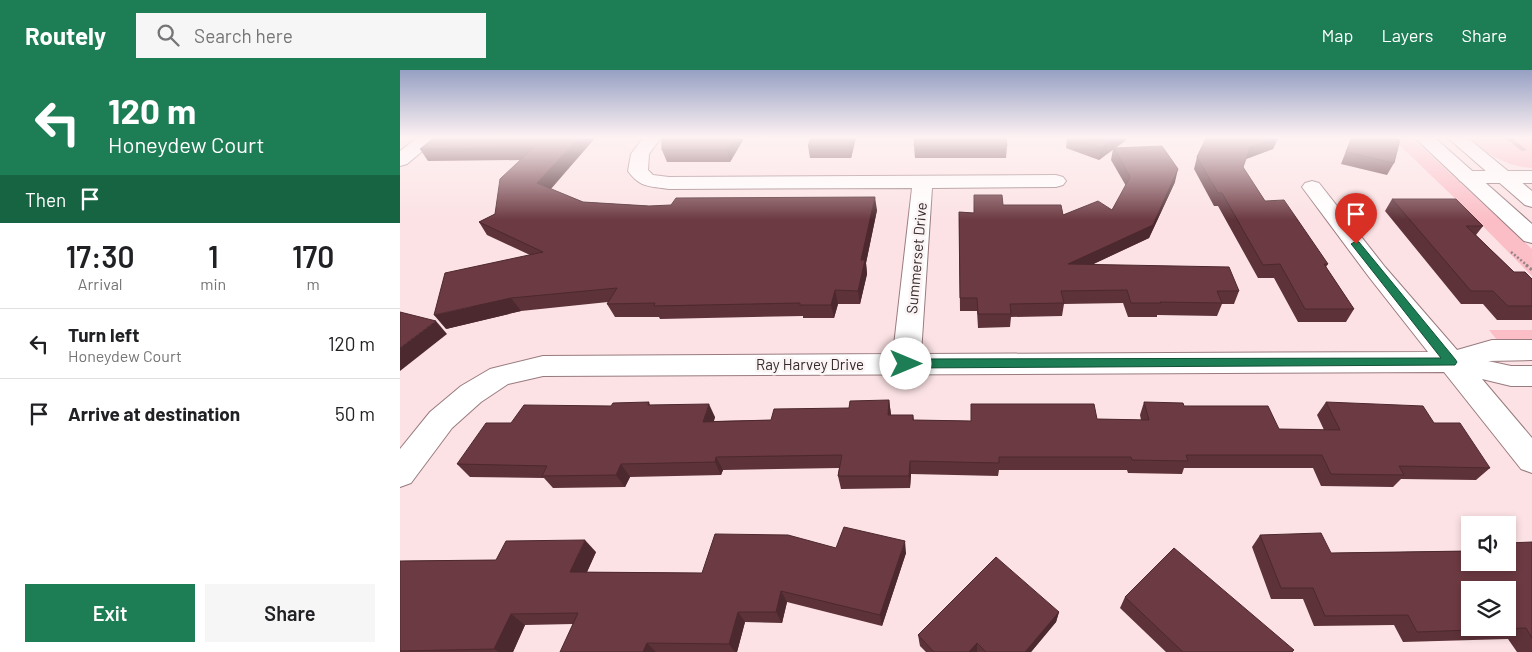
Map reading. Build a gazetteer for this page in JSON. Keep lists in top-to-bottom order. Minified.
{"streets":{"street":["Summerset Drive","Ray Harvey Drive"]},"crossings":[["Summerset Drive","Ray Harvey Drive"]],"page":{"header":"Routely","search":"Search here","nav":["Map","Layers","Share"],"turn":["120 m","Honeydew Court"],"then":"Then","eta":["17:30","Arrival","1","min","170","m"],"list":[{"name":"Turn left","note":"Honeydew Court","value":"120 m"},{"name":"Arrive at destination","value":"50 m"}],"buttons":["Exit","Share"]}}
